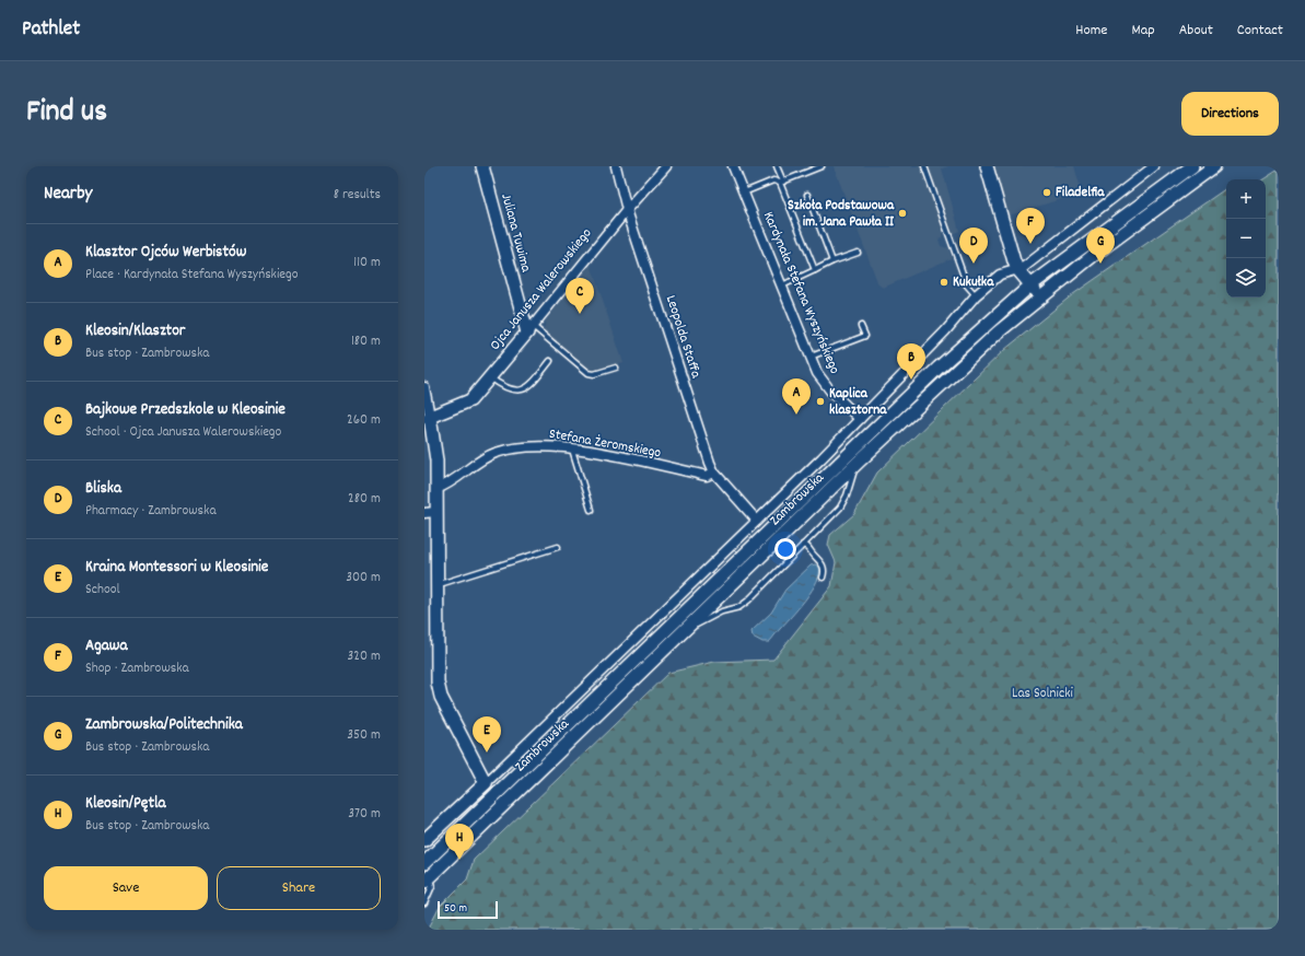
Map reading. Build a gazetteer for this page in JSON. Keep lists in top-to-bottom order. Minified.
{"streets":{"main road":["Juliana Tuwima","Ojca Janusza Walerowskiego","Zambrowska"],"street":["Kardynała Stefana Wyszyńskiego","Leopolda Staffa","Stefana Żeromskiego"]},"crossings":[["Juliana Tuwima","Ojca Janusza Walerowskiego"],["Ojca Janusza Walerowskiego","Leopolda Staffa"],["Kardynała Stefana Wyszyńskiego","Zambrowska"],["Leopolda Staffa","Stefana Żeromskiego"]],"parks":["Las Solnicki"],"places":["Filadelfia","Szkoła Podstawowa im. Jana Pawła II","Kukułka","Kaplica klasztorna"],"scale_bar":"50 m","page":{"header":"Pathlet","nav":["Home","Map","About","Contact"],"title":"Find us","buttons":["Directions",["Save","Share"]],"heading":["Nearby","8 results"],"map_buttons":["+","−"],"pins":["F","D","G","C","B","A","E","H"],"list":[{"mark":"A","name":"Klasztor Ojców Werbistów","note":"Place · Kardynała Stefana Wyszyńskiego","value":"110 m"},{"mark":"B","name":"Kleosin/Klasztor","note":"Bus stop · Zambrowska","value":"180 m"},{"mark":"C","name":"Bajkowe Przedszkole w Kleosinie","note":"School · Ojca Janusza Walerowskiego","value":"260 m"},{"mark":"D","name":"Bliska","note":"Pharmacy · Zambrowska","value":"280 m"},{"mark":"E","name":"Kraina Montessori w Kleosinie","note":"School","value":"300 m"},{"mark":"F","name":"Agawa","note":"Shop · Zambrowska","value":"320 m"},{"mark":"G","name":"Zambrowska/Politechnika","note":"Bus stop · Zambrowska","value":"350 m"},{"mark":"H","name":"Kleosin/Pętla","note":"Bus stop · Zambrowska","value":"370 m"}],"scale":"50 m"}}
